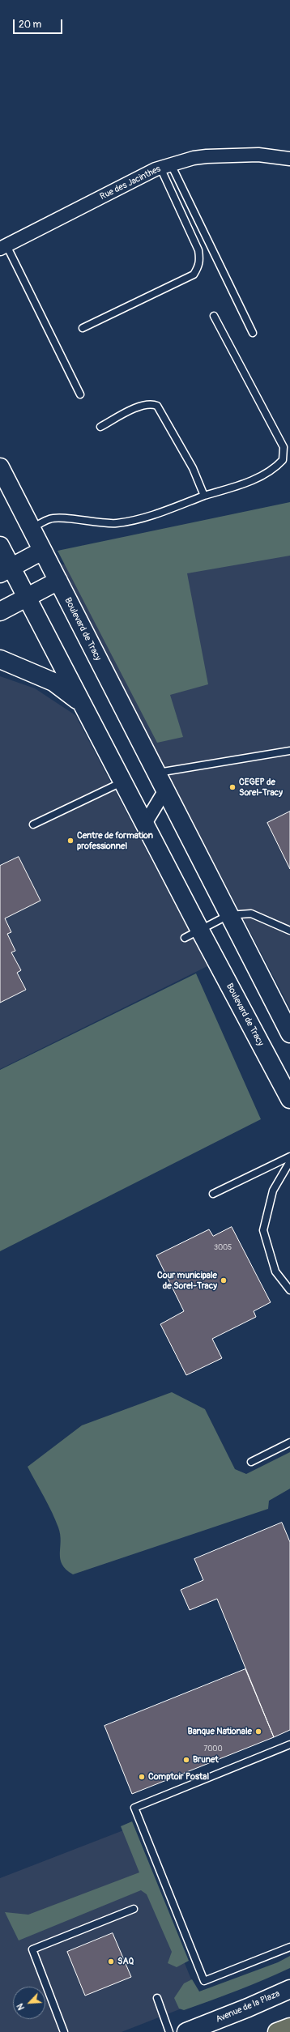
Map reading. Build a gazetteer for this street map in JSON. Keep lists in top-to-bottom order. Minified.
{"streets":{"street":["Rue des Jacinthes","Boulevard de Tracy","Avenue de la Plaza"]},"places":["CEGEP de Sorel-Tracy","Centre de formation professionnel","Cour municipale de Sorel-Tracy","Banque Nationale","Brunet","Comptoir Postal","SAQ"],"house_numbers":["3005","7000"],"scale_bar":"20 m","north":"bottom left"}
